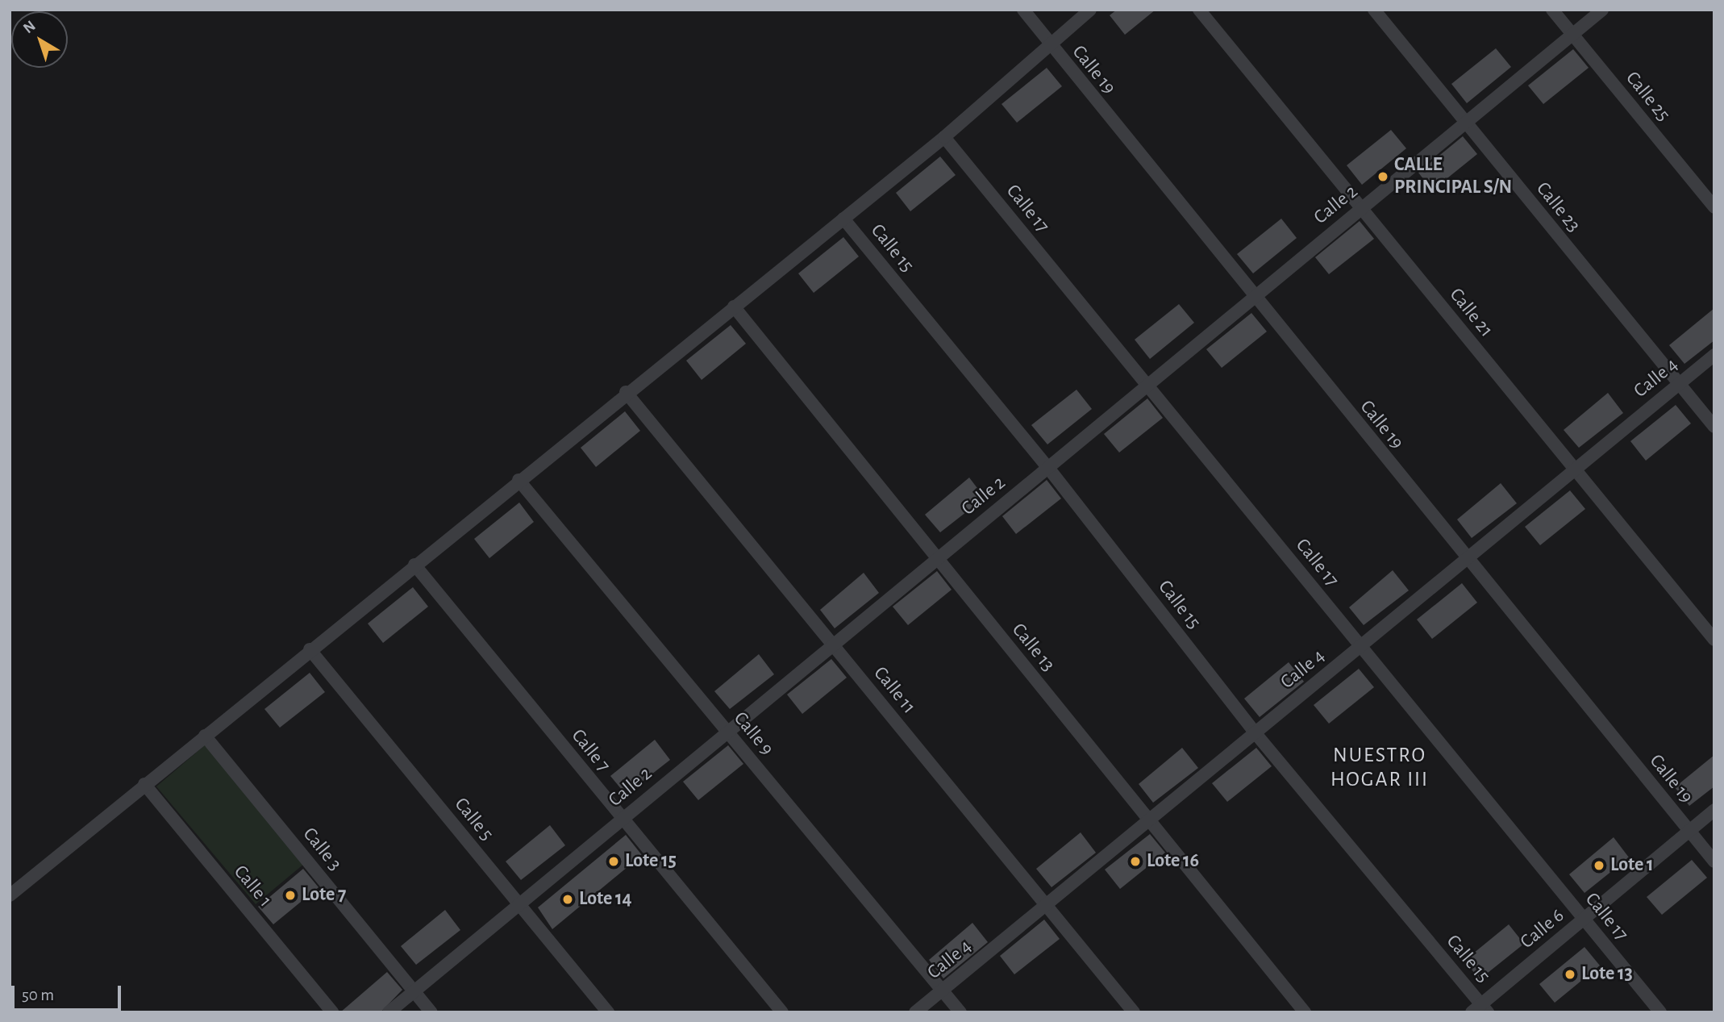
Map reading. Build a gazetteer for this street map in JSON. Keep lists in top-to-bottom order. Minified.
{"streets":{"street":["Calle 19","Calle 25","Calle 2","Calle 23","Calle 17","Calle 15","Calle 21","Calle 4","Calle 13","Calle 11","Calle 9","Calle 7","Calle 5","Calle 3","Calle 1","Calle 6"]},"crossings":[["Calle 19","Calle 2"],["Calle 19","Calle 4"],["Calle 19","Calle 6"],["Calle 25","Calle 2"],["Calle 2","Calle 23"],["Calle 2","Calle 17"],["Calle 2","Calle 15"],["Calle 2","Calle 21"],["Calle 2","Calle 13"],["Calle 2","Calle 11"],["Calle 2","Calle 9"],["Calle 2","Calle 7"],["Calle 2","Calle 5"],["Calle 2","Calle 3"],["Calle 23","Calle 4"],["Calle 17","Calle 4"],["Calle 17","Calle 6"],["Calle 15","Calle 4"],["Calle 15","Calle 6"],["Calle 21","Calle 4"],["Calle 4","Calle 13"],["Calle 4","Calle 11"],["Calle 4","Calle 9"]],"districts":["NUESTRO HOGAR III"],"places":["CALLE PRINCIPAL S/N","Lote 15","Lote 16","Lote 1","Lote 7","Lote 14","Lote 13"],"scale_bar":"50 m","north":"top left"}
